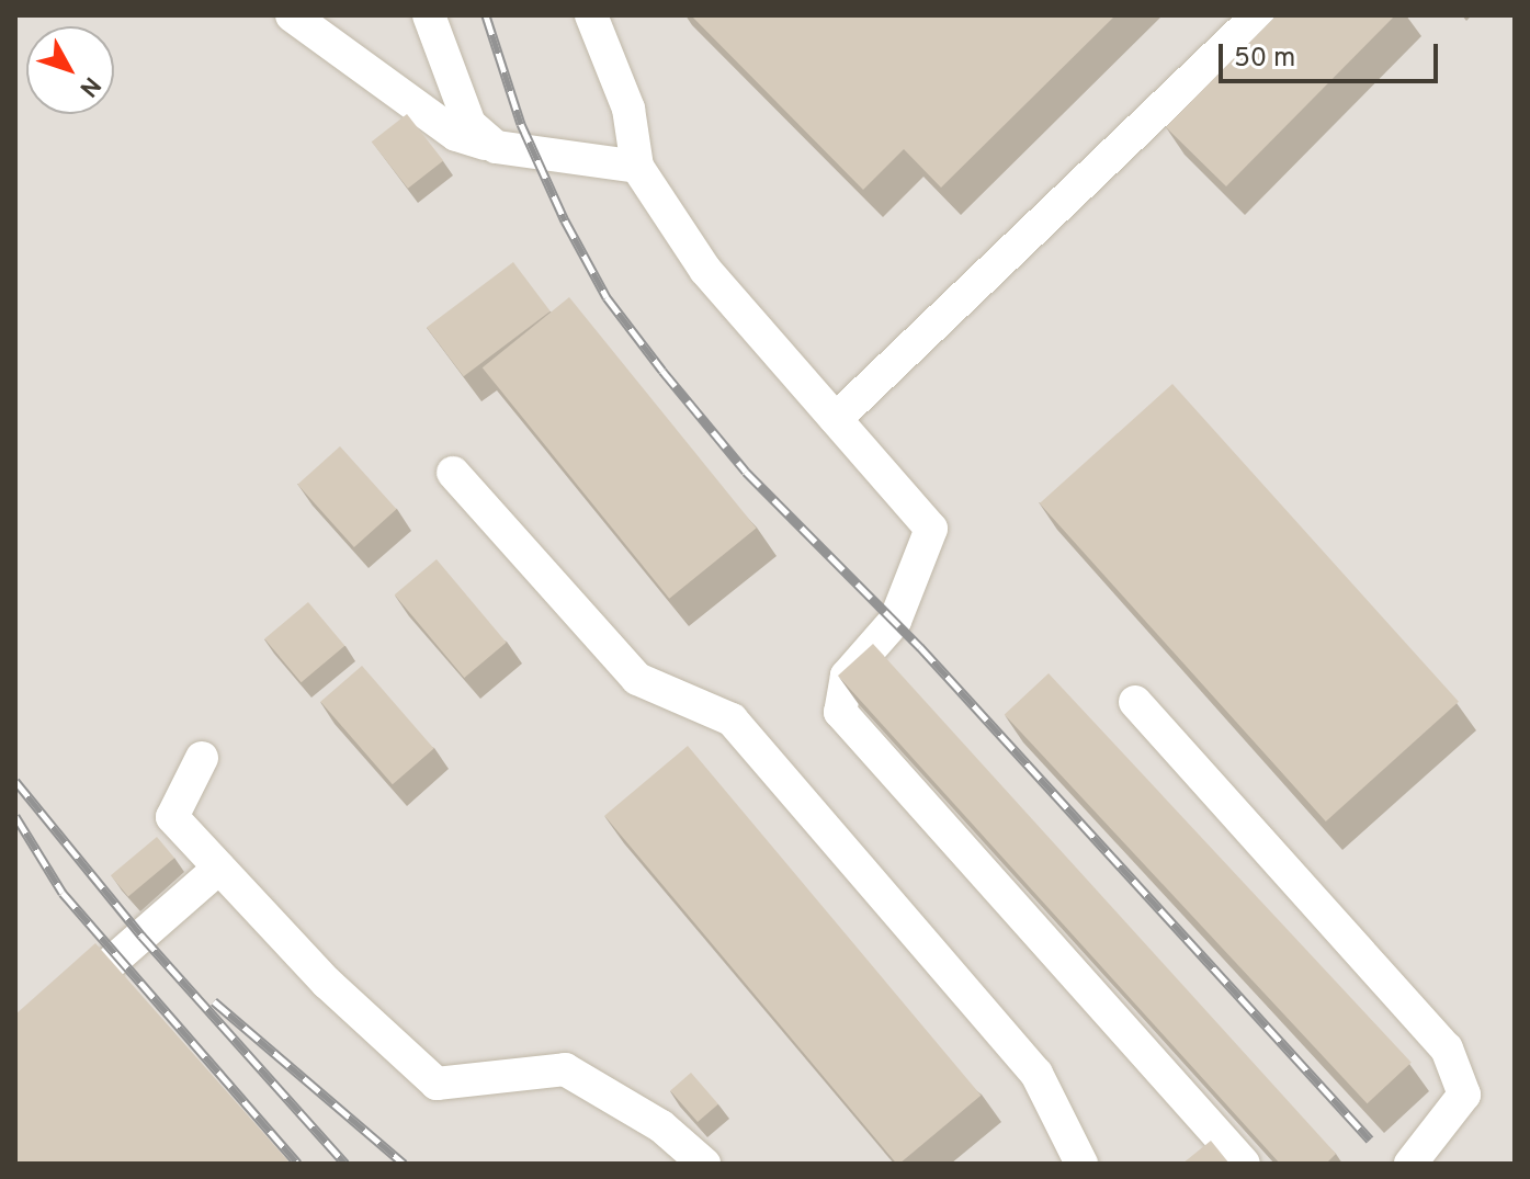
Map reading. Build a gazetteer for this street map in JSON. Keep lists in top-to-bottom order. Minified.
{"scale_bar":"50 m","north":"bottom right"}
